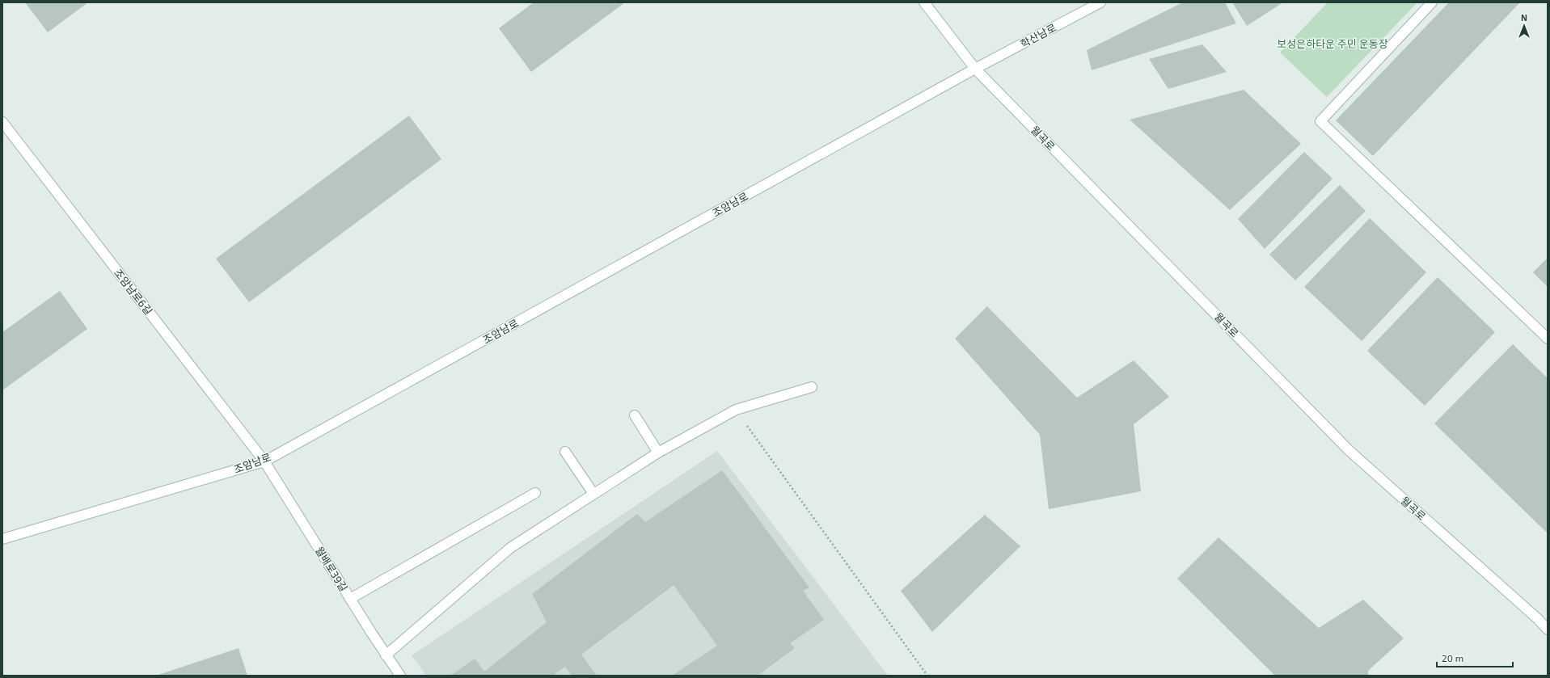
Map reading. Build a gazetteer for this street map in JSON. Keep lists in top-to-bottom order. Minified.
{"streets":{"main road":["학산남로","월곡로","조암남로","조암남로6길","월배로39길"]},"crossings":[["학산남로","월곡로"],["학산남로","조암남로"],["월곡로","조암남로"],["조암남로","조암남로6길"],["조암남로","월배로39길"],["조암남로6길","월배로39길"]],"parks":["보성은하타운 주민 운동장"],"scale_bar":"20 m","north":"top"}
